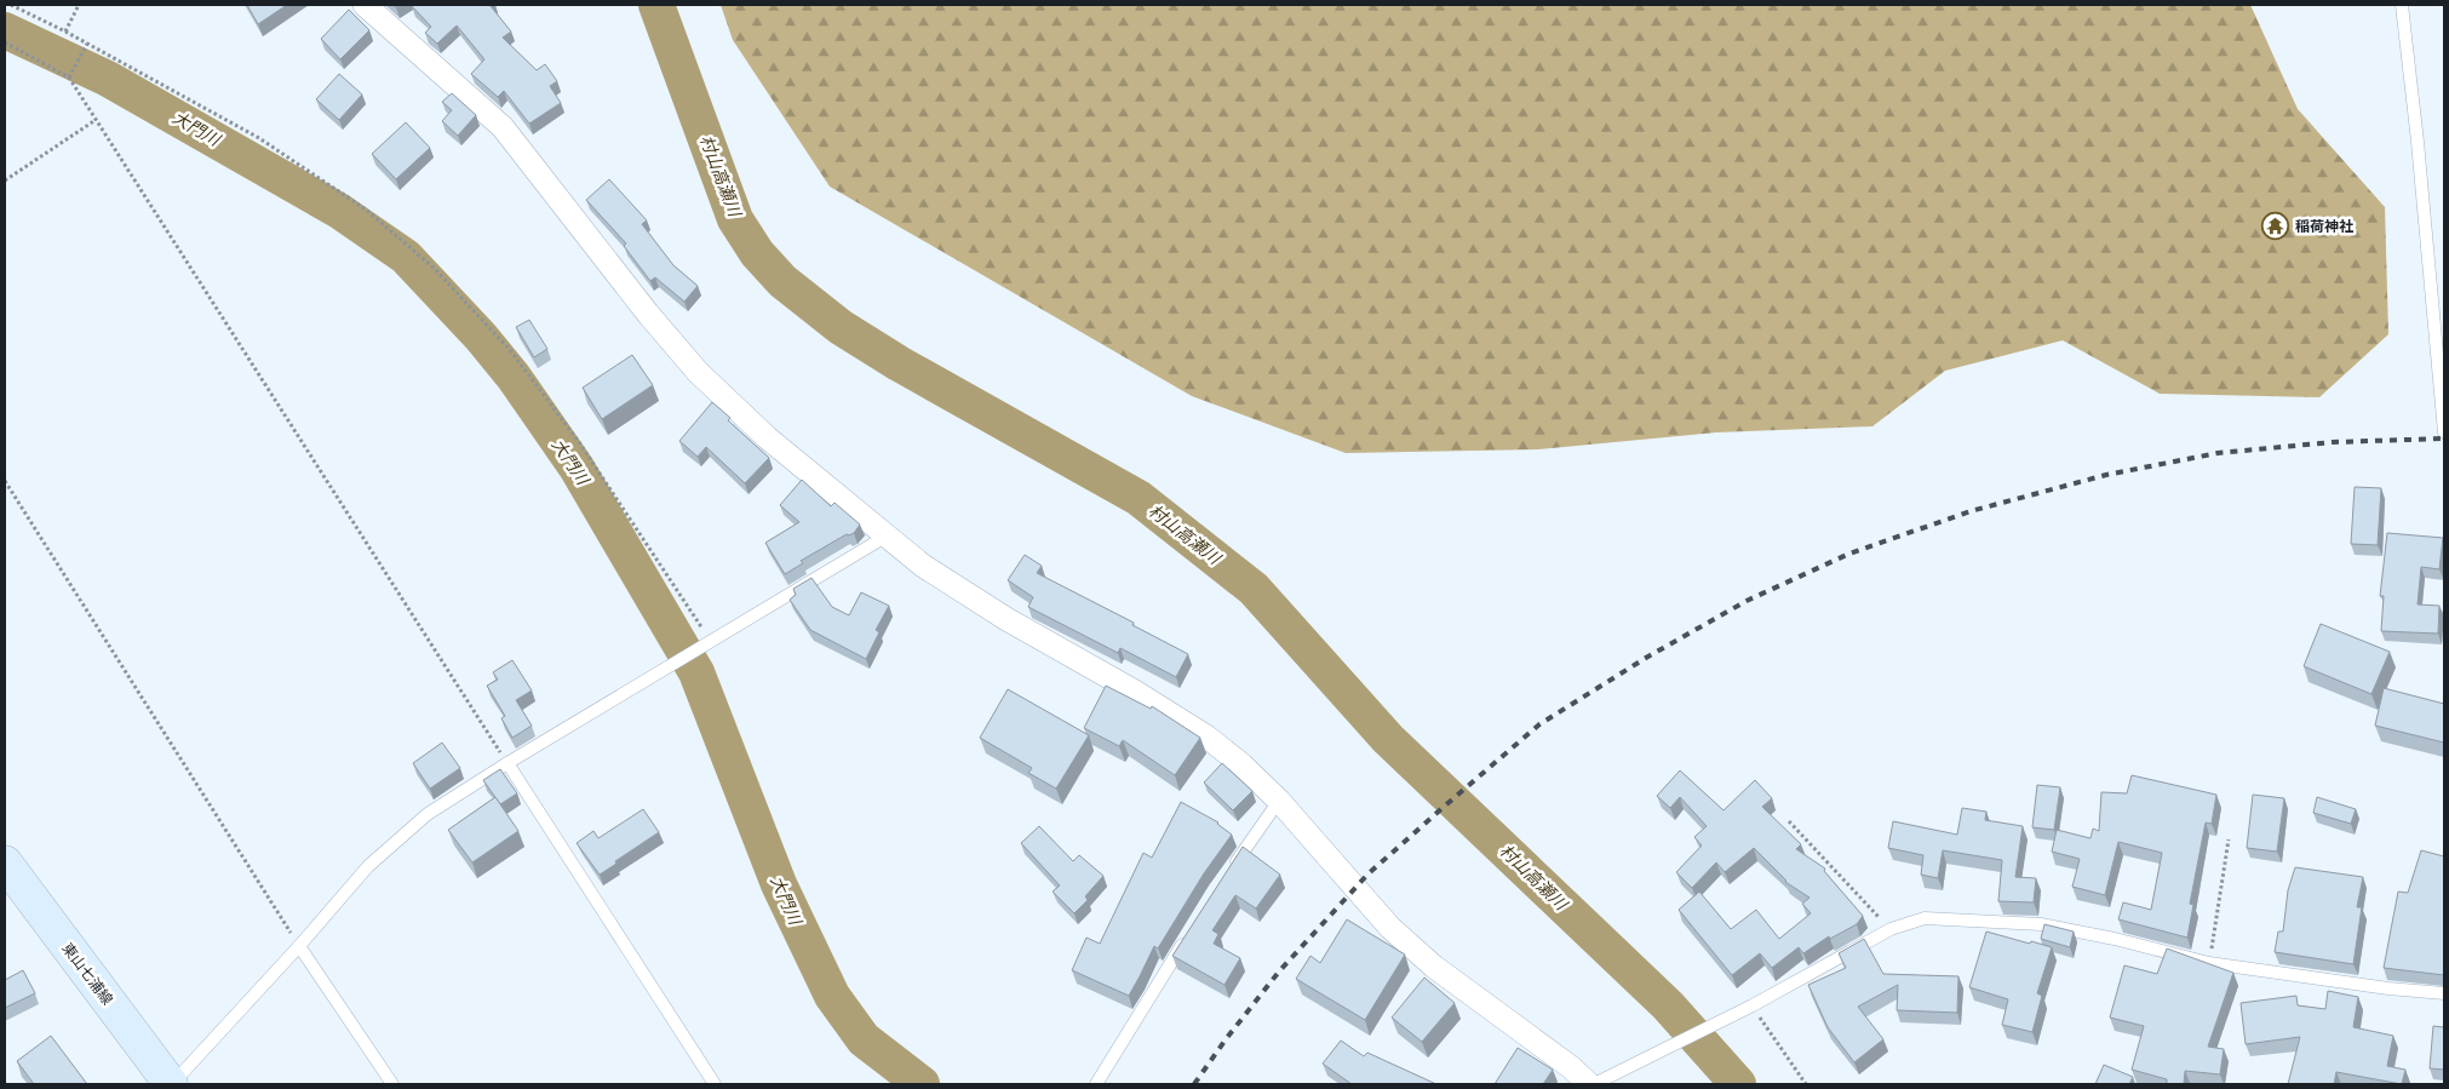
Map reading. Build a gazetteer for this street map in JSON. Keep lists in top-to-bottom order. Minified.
{"streets":{"main road":["東山七浦線"]},"water":["大門川","村山高瀬川"],"places":{"temple":["稲荷神社"]}}
